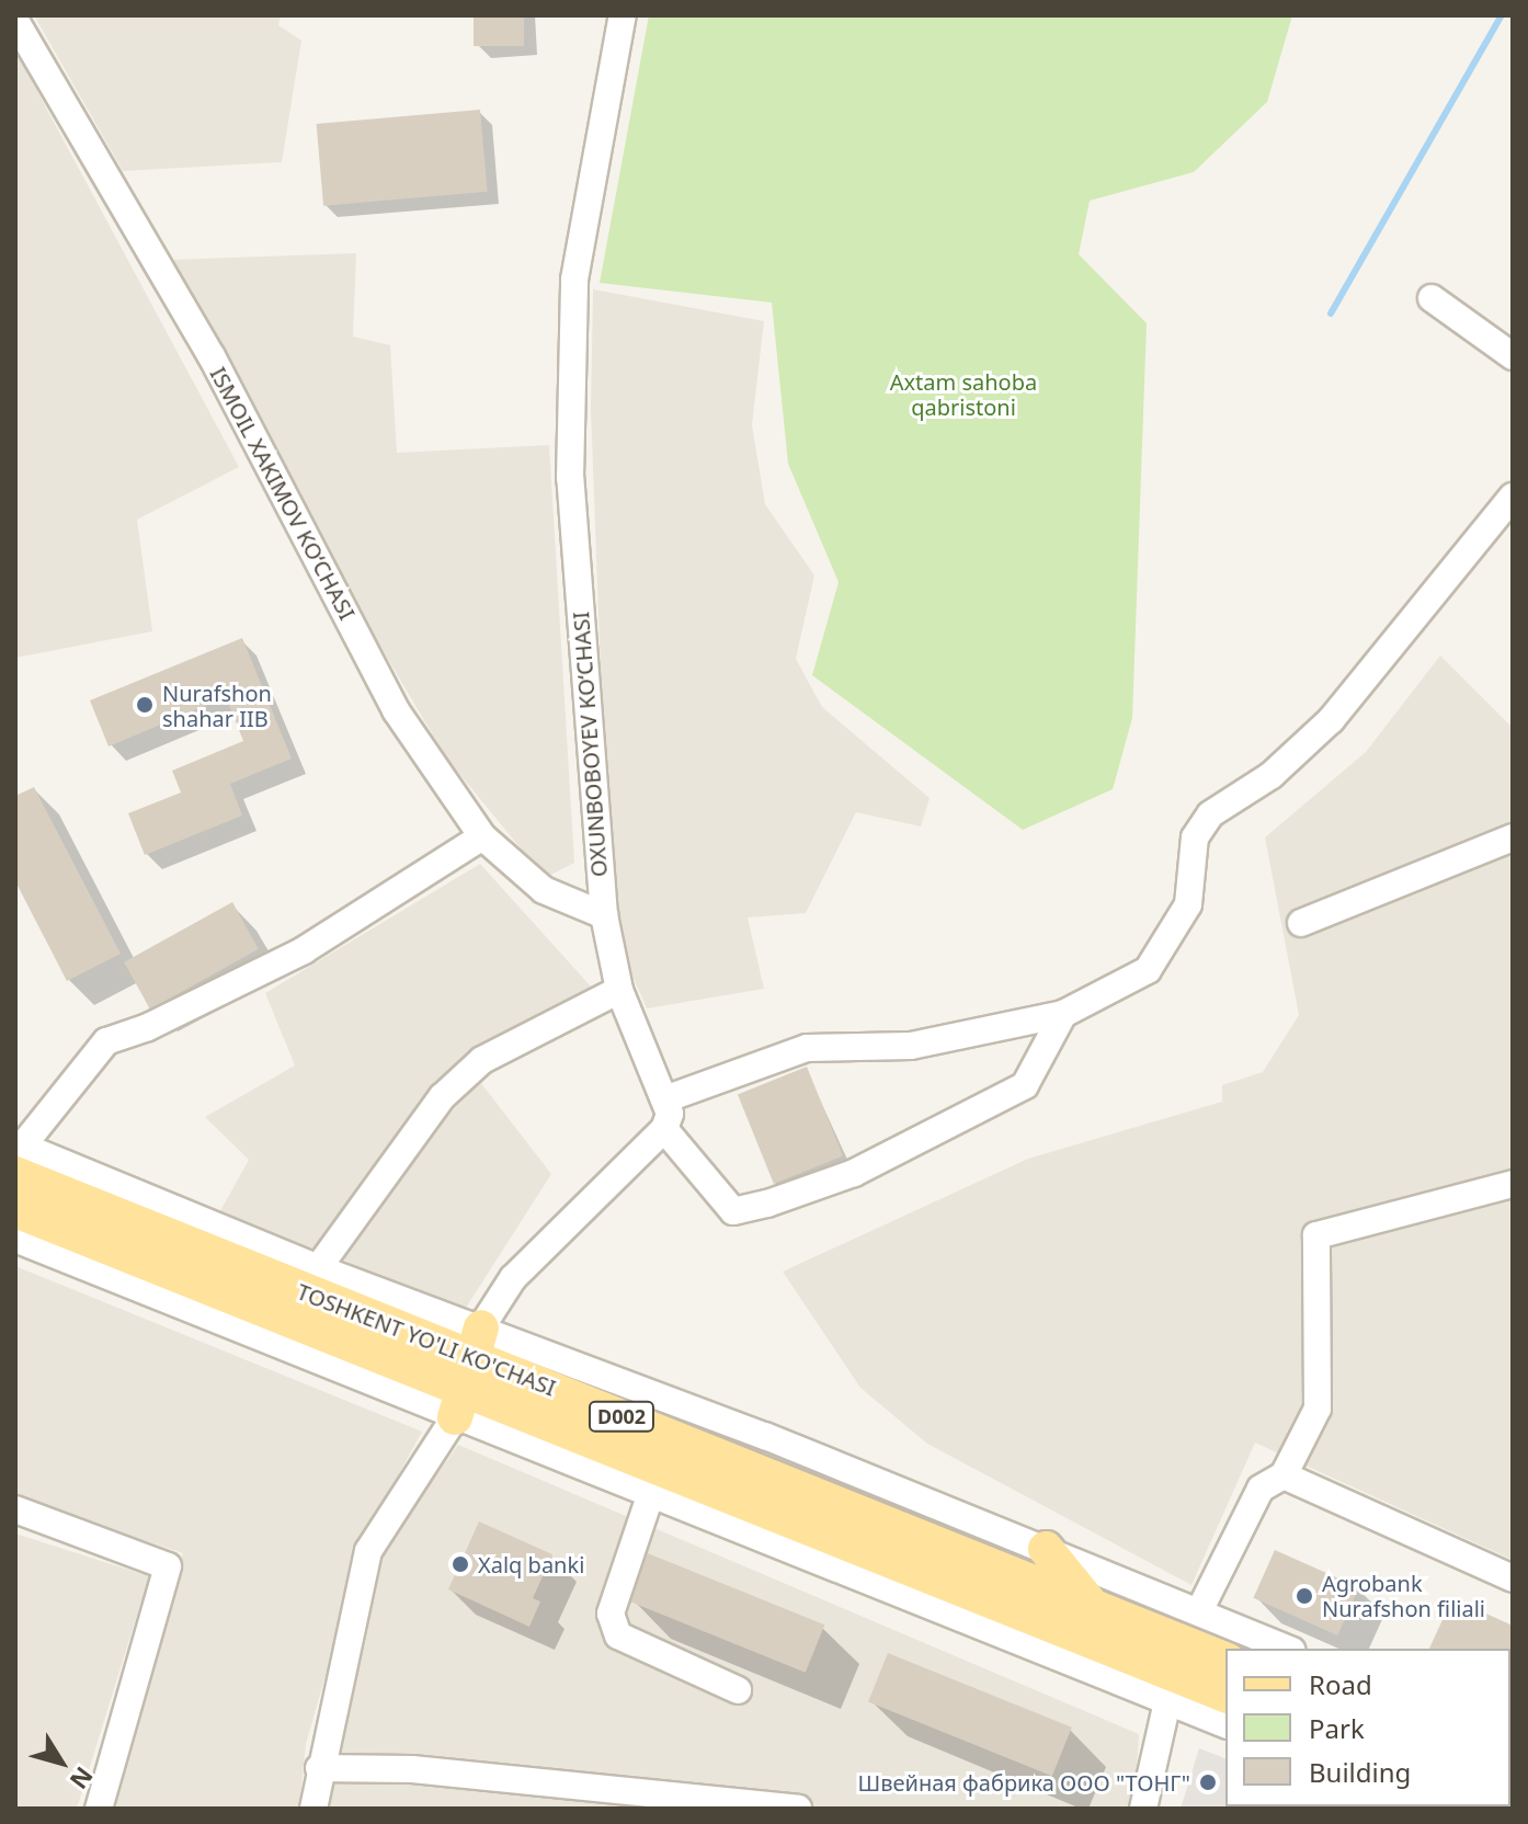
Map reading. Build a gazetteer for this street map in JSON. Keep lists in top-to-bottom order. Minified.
{"streets":{"main road":["TOSHKENT YO'LI KO'CHASI","D002"],"street":["ISMOIL XAKIMOV KO‘CHASI","OXUNBOBOYEV KO‘CHASI"]},"crossings":[["ISMOIL XAKIMOV KO‘CHASI","OXUNBOBOYEV KO‘CHASI"]],"parks":["Axtam sahoba qabristoni"],"places":["Nurafshon shahar IIB","Xalq banki","Agrobank Nurafshon filiali","Швейная фабрика ООО \"ТОНГ\""],"legend":["Road","Park","Building"],"north":"bottom right"}
